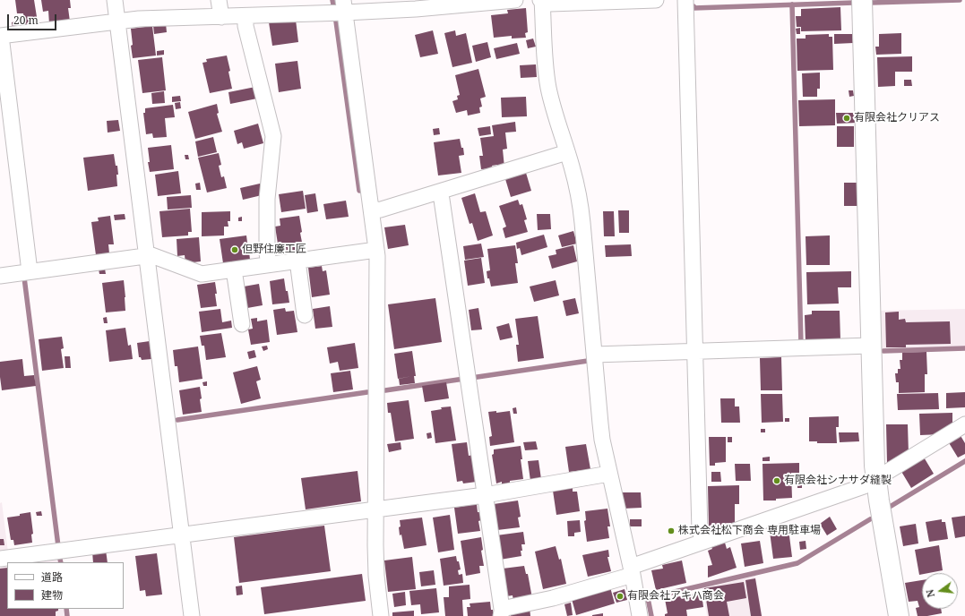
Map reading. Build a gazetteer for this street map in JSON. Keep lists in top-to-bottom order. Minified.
{"places":["有限会社クリアス","但野住廉工匠","有限会社シナサダ縫製","株式会社松下商会 専用駐車場","有限会社アキハ商会"],"legend":["道路","建物"],"scale_bar":"20 m","north":"left"}
